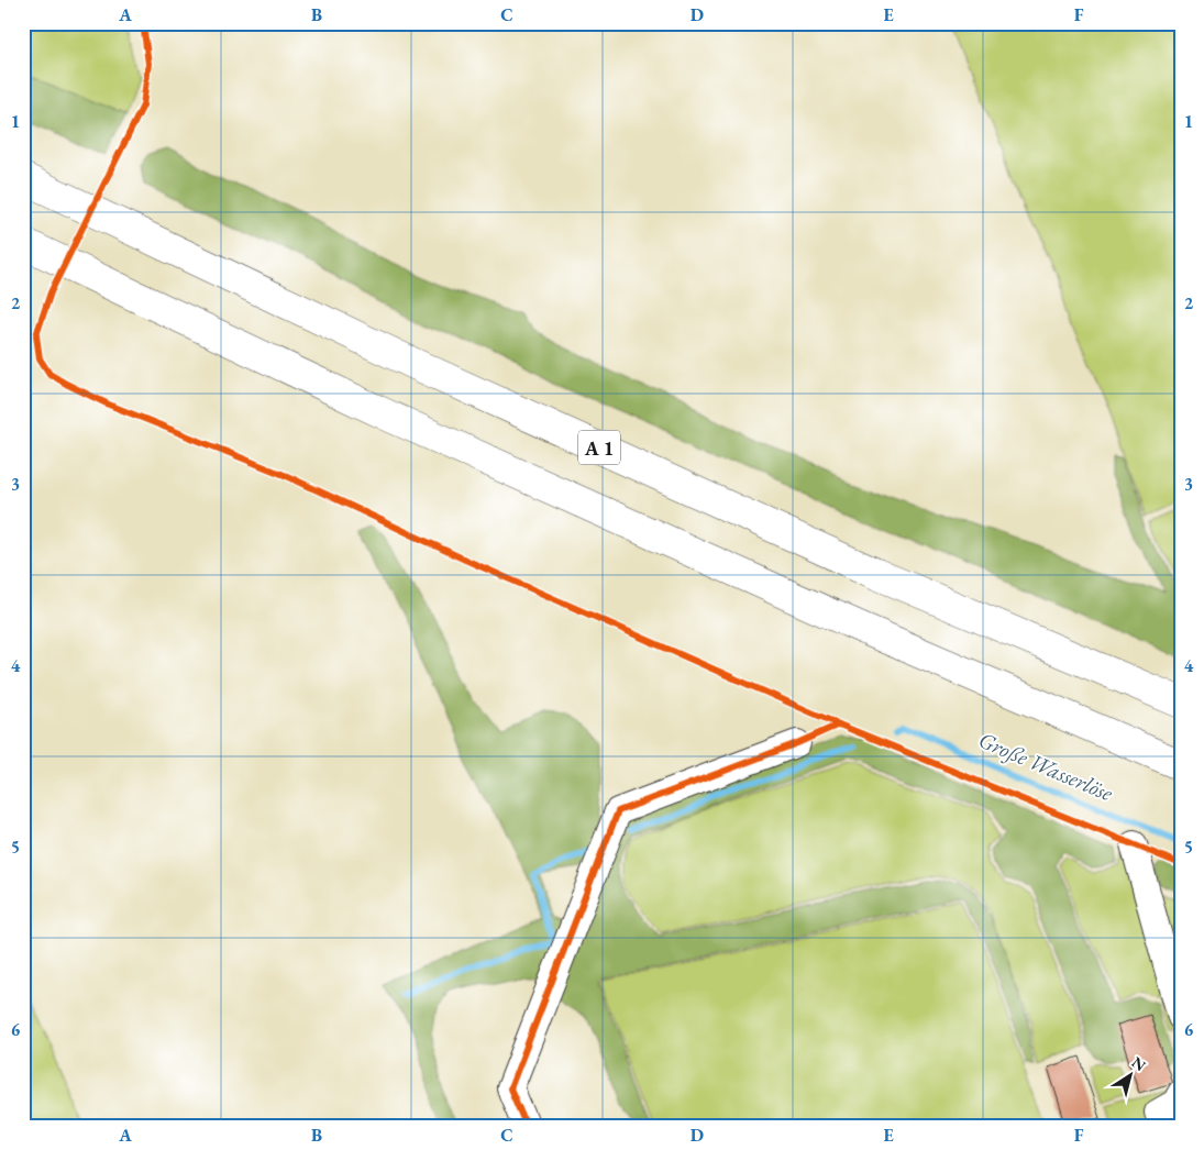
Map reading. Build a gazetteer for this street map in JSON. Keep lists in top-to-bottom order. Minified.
{"streets":{"highway":["A 1"]},"water":["Große Wasserlöse"],"north":"top right","grid":{"columns":["A","B","C","D","E","F"],"rows":["1","2","3","4","5","6"]}}
